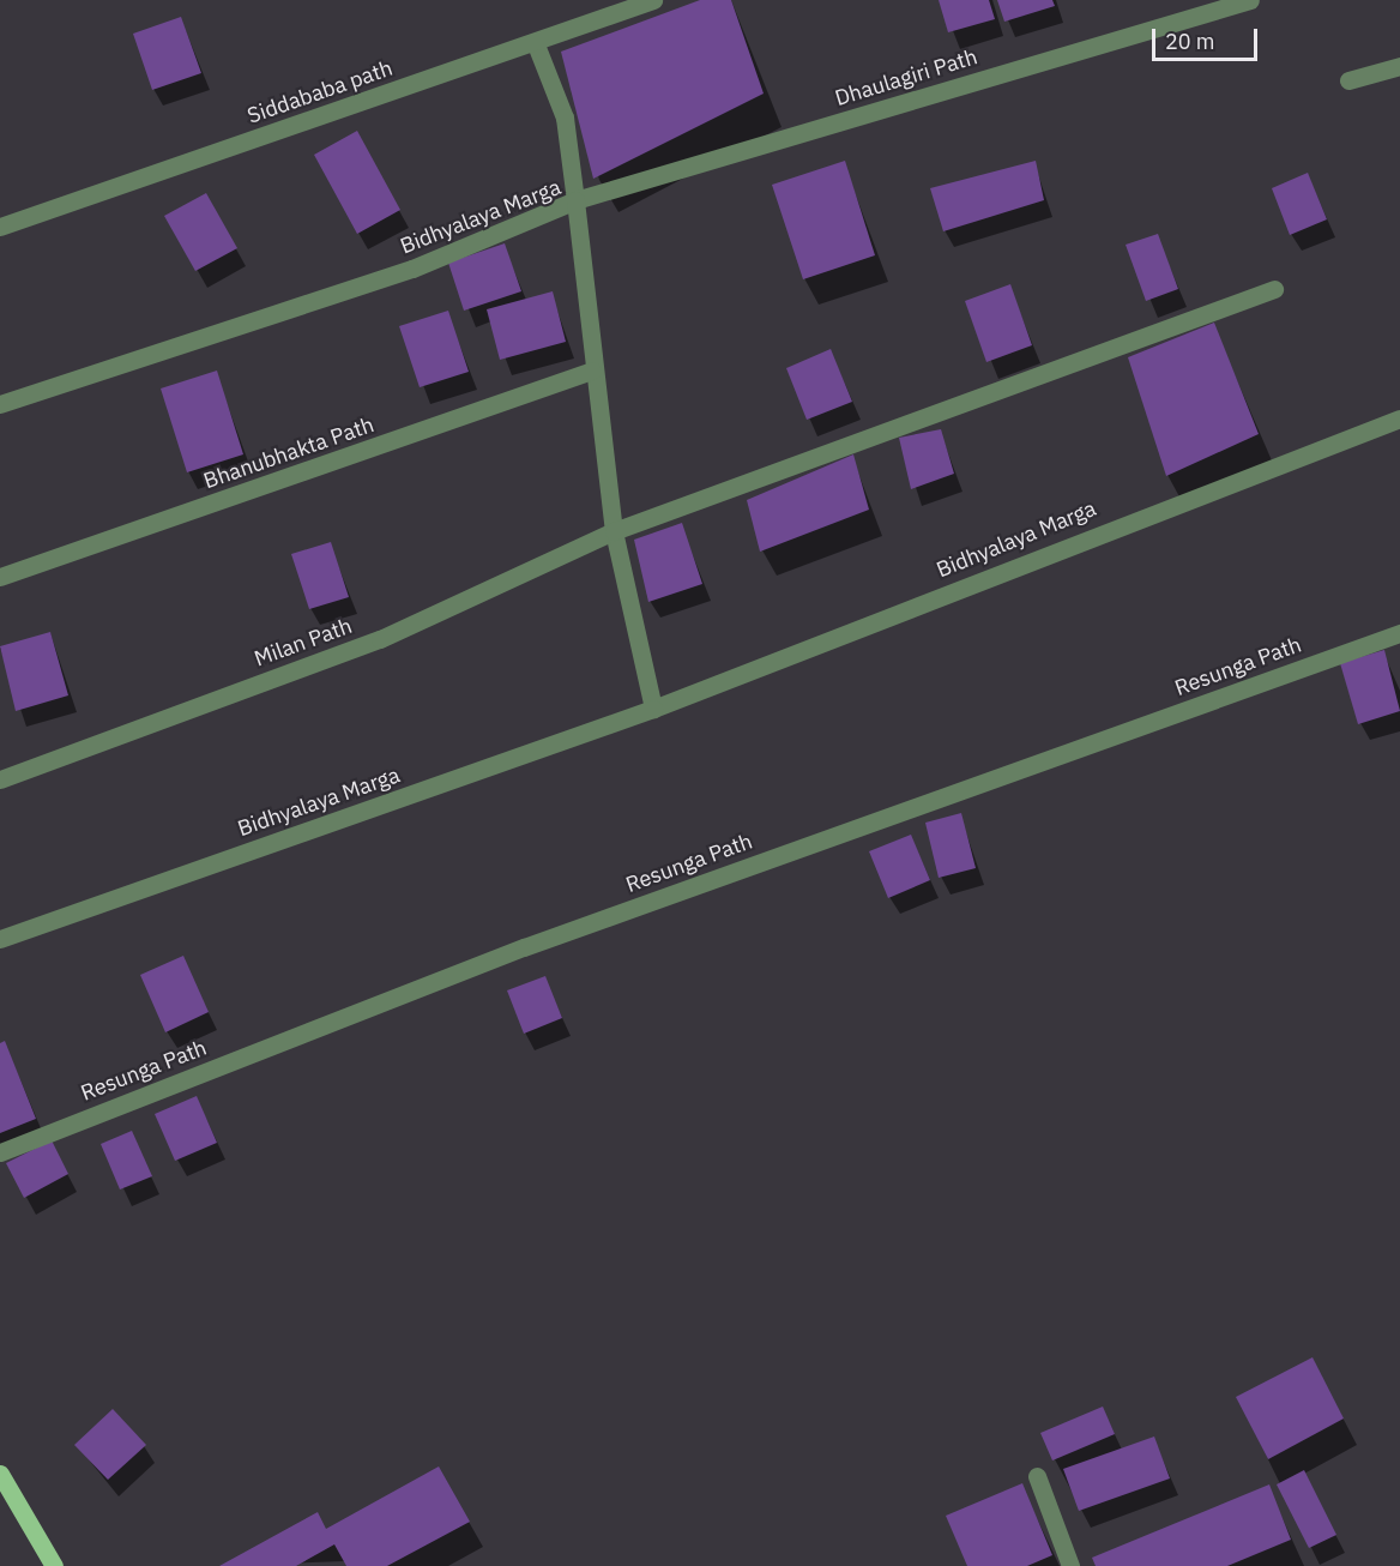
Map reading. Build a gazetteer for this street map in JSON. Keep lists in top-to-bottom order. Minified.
{"streets":{"street":["Dhaulagiri Path","Siddababa path","Bidhyalaya Marga","Bhanubhakta Path","Milan Path","Resunga Path"]},"crossings":[["Dhaulagiri Path","Bidhyalaya Marga"],["Bidhyalaya Marga","Bhanubhakta Path"],["Bidhyalaya Marga","Milan Path"]],"scale_bar":"20 m"}
